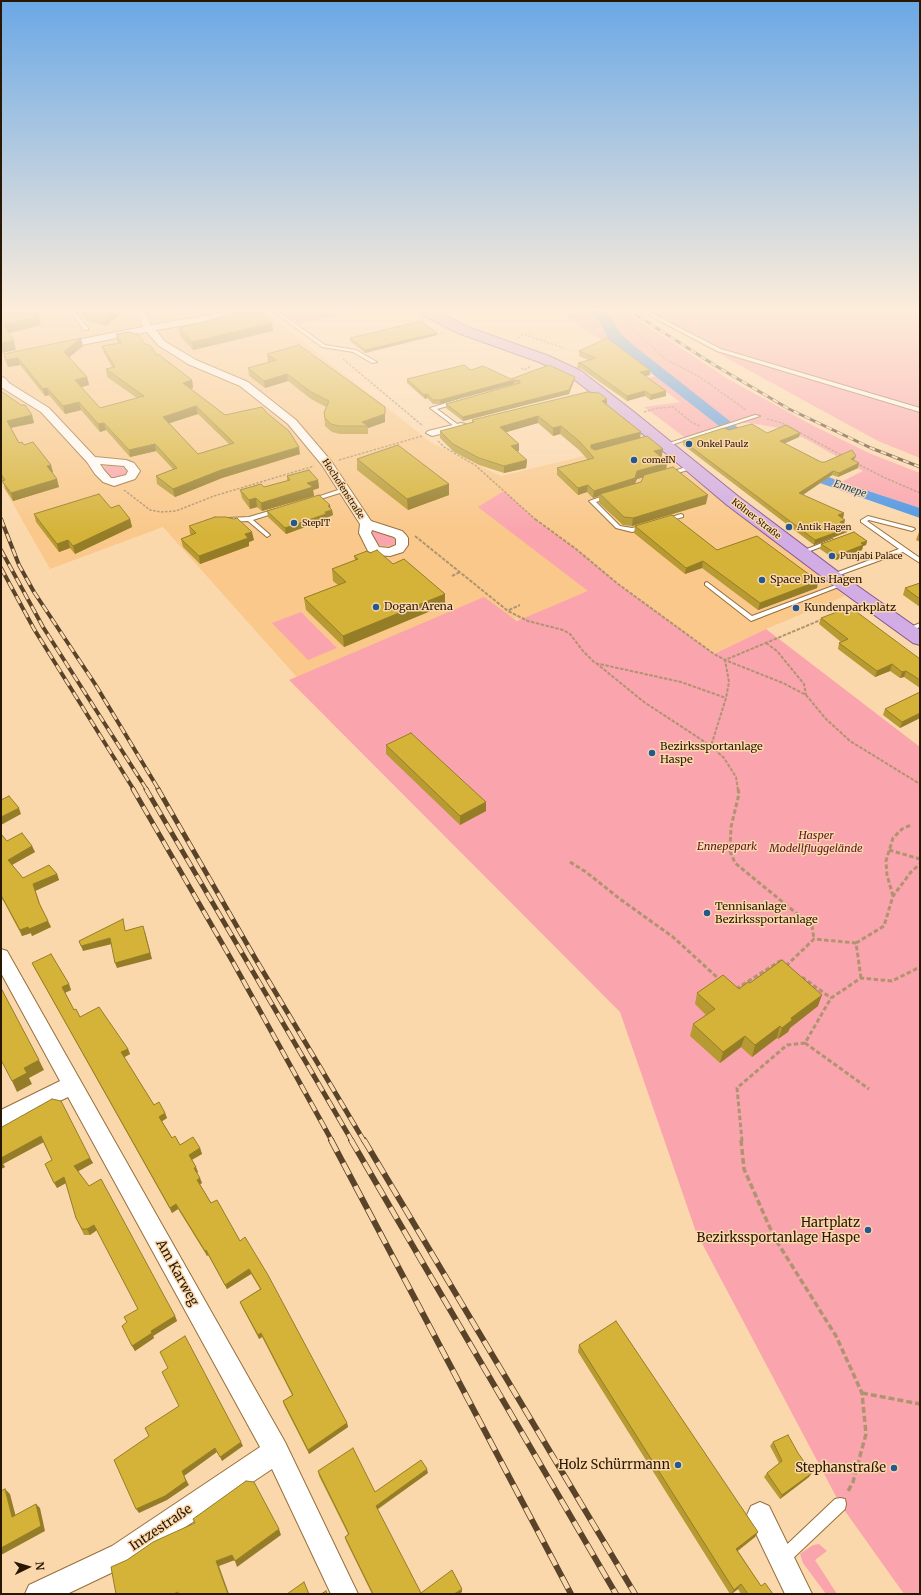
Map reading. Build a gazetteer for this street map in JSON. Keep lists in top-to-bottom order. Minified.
{"streets":{"main road":["Kölner Straße"],"street":["Hochofenstraße","Am Karweg","Intzestraße"]},"crossings":[["Am Karweg","Intzestraße"]],"water":["Ennepe"],"parks":["Hasper Modellfluggelände","Ennepepark"],"places":["Onkel Paulz","comeIN","StepIT","Antik Hagen","Punjabi Palace","Space Plus Hagen","Dogan Arena","Kundenparkplatz","Bezirkssportanlage Haspe","Tennisanlage Bezirkssportanlage","Hartplatz Bezirkssportanlage Haspe","Holz Schürrmann","Stephanstraße"],"north":"right"}
